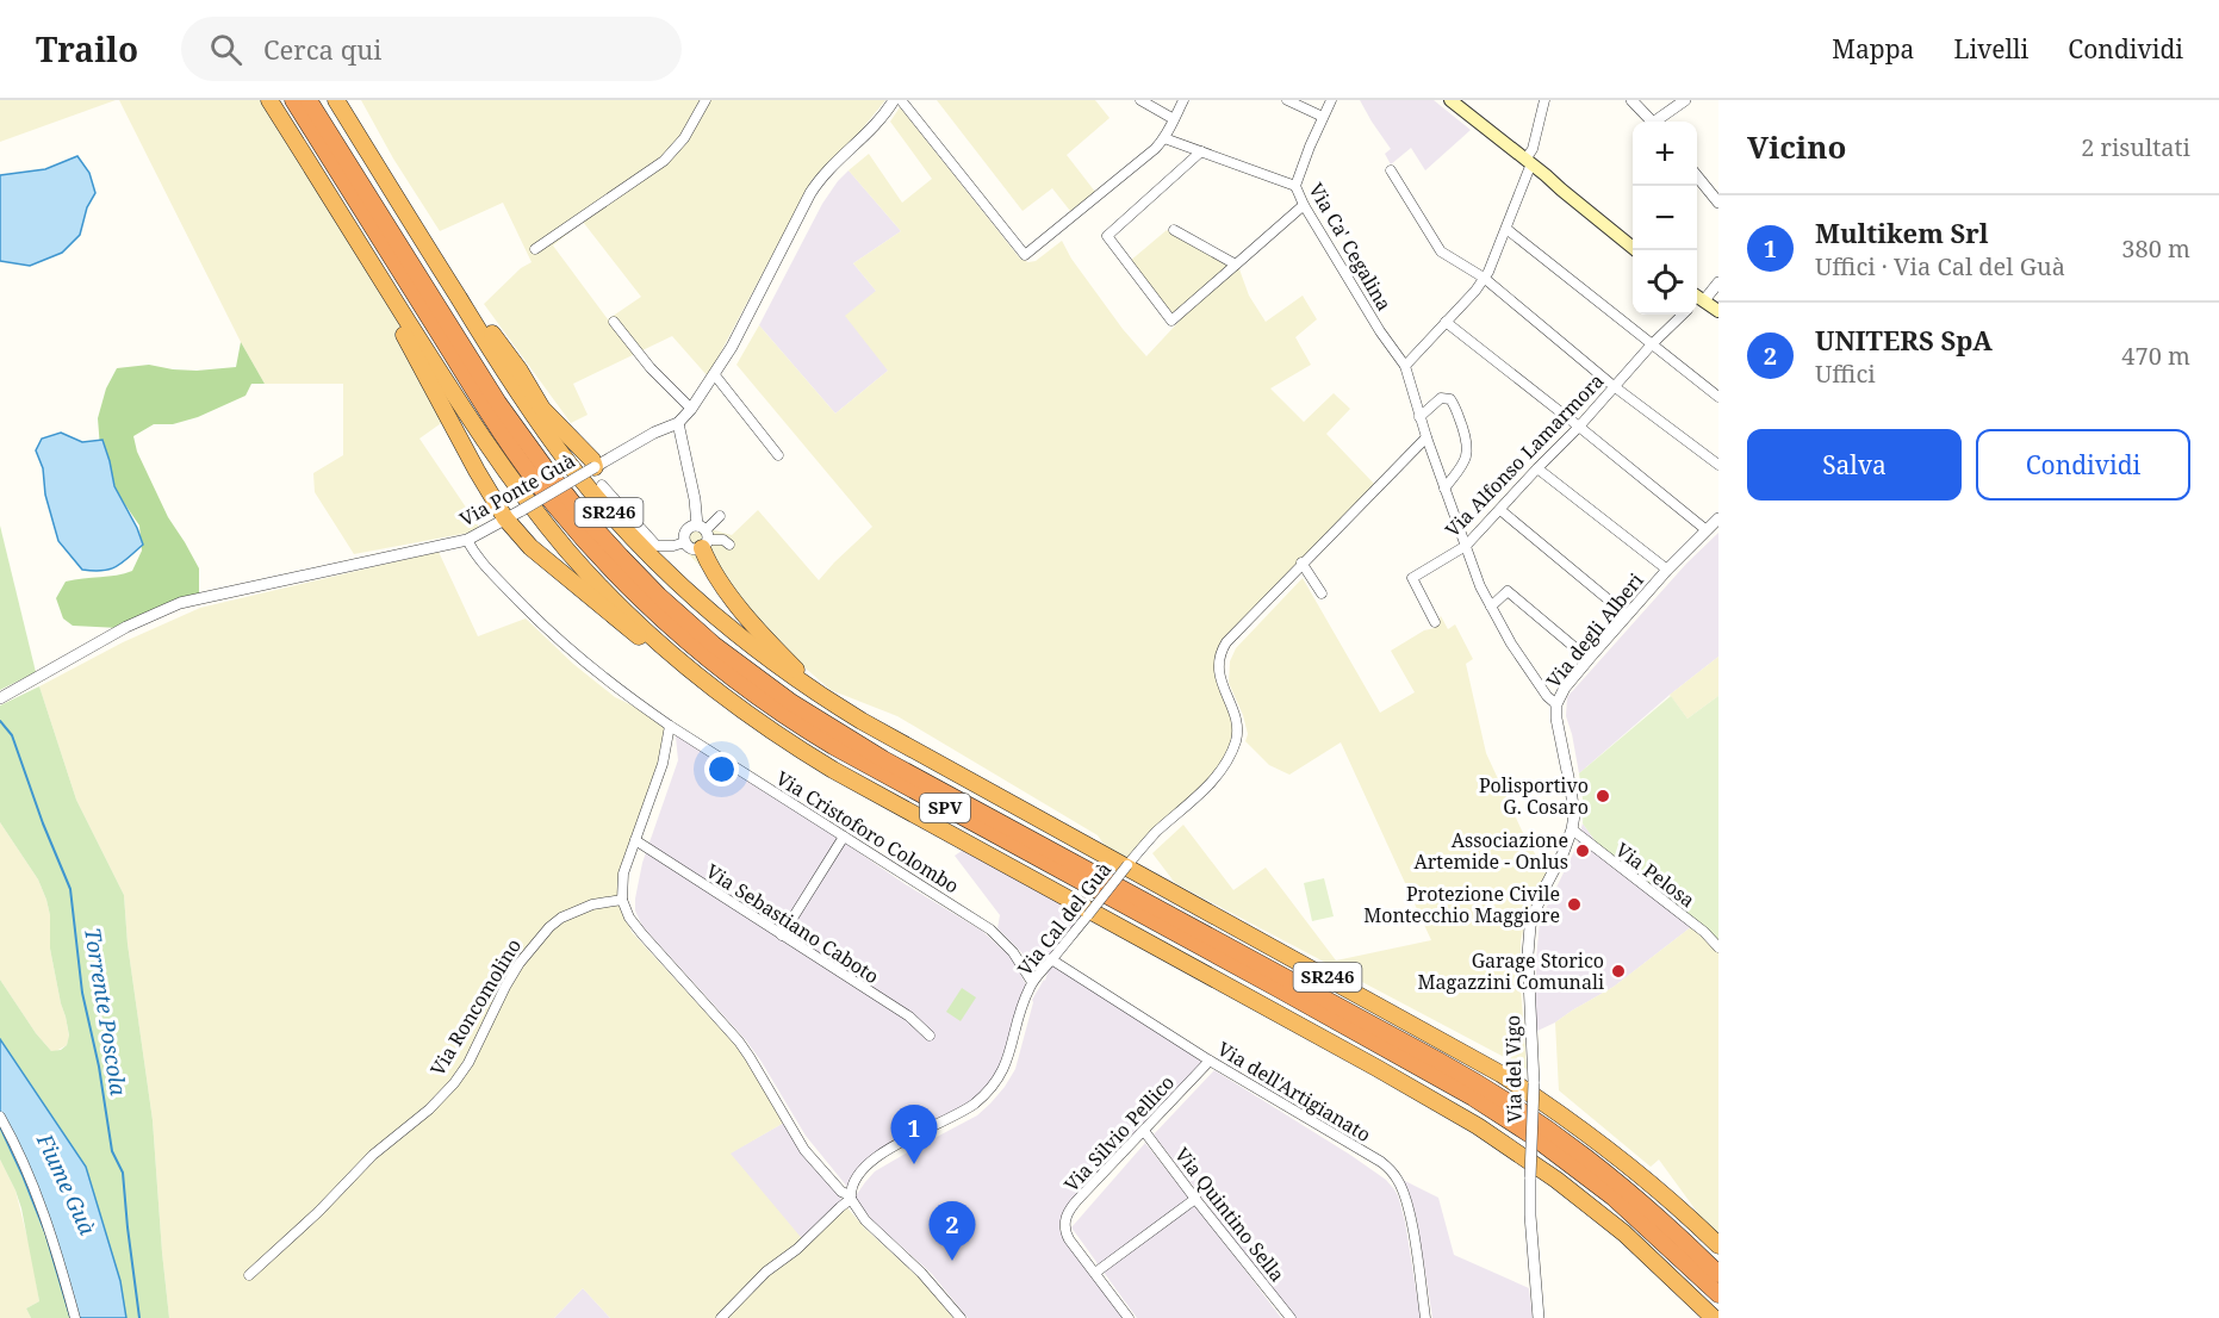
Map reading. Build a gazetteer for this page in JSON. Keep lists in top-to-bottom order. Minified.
{"streets":{"highway":["SR246","SPV"],"street":["Via Ca' Cegalina","Via Alfonso Lamarmora","Via Ponte Guà","Via degli Alberi","Via Cristoforo Colombo","Via Pelosa","Via Cal del Guà","Via Sebastiano Caboto","Via Roncomolino","Via del Vigo","Via dell'Artigianato","Via Silvio Pellico","Via Quintino Sella"]},"crossings":[["Via Ponte Guà","SPV"],["Via Ponte Guà","Via Cristoforo Colombo"],["Via degli Alberi","Via Pelosa"],["Via degli Alberi","Via del Vigo"],["Via Cristoforo Colombo","Via Cal del Guà"],["Via Pelosa","Via del Vigo"],["Via Cal del Guà","Via dell'Artigianato"],["Via dell'Artigianato","Via Silvio Pellico"],["Via Silvio Pellico","Via Quintino Sella"]],"water":["Torrente Poscola","Fiume Guà"],"places":["Polisportivo G. Cosaro","Associazione Artemide - Onlus","Protezione Civile Montecchio Maggiore","Garage Storico Magazzini Comunali"],"page":{"header":"Trailo","search":"Cerca qui","nav":["Mappa","Livelli","Condividi"],"heading":["Vicino","2 risultati"],"map_buttons":["+","−"],"list":[{"mark":"1","name":"Multikem Srl","note":"Uffici · Via Cal del Guà","value":"380 m"},{"mark":"2","name":"UNITERS SpA","note":"Uffici","value":"470 m"}],"buttons":["Salva","Condividi"],"pins":["1","2"]}}
